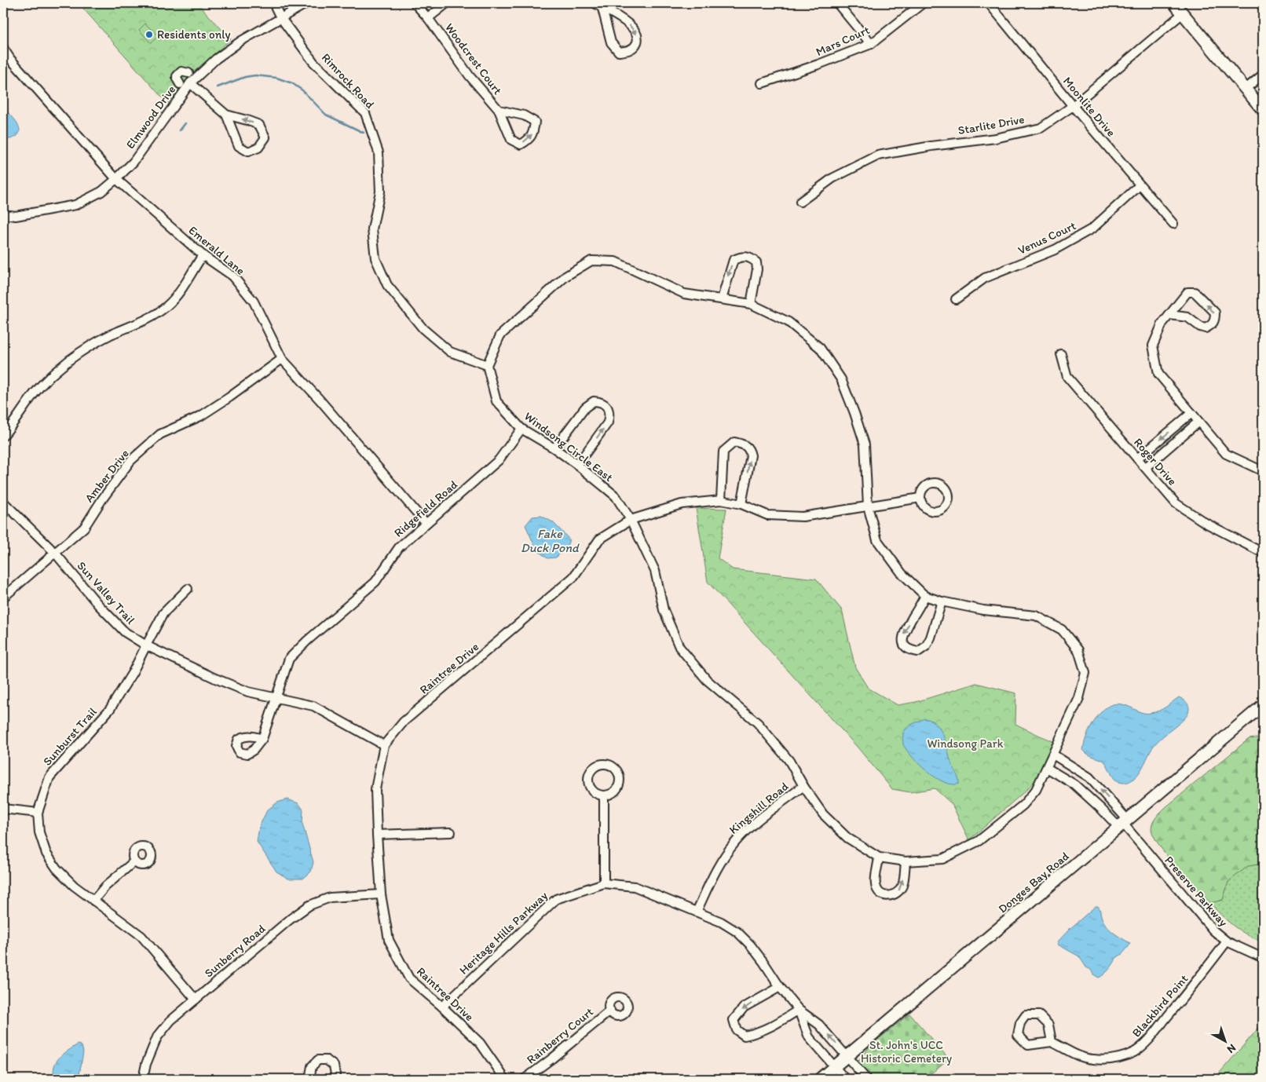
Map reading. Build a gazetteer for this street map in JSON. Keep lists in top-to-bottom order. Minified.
{"streets":{"street":["Mars Court","Woodcrest Court","Rimrock Road","Moonlite Drive","Elmwood Drive","Starlite Drive","Venus Court","Emerald Lane","Windsong Circle East","Roger Drive","Amber Drive","Ridgefield Road","Sun Valley Trail","Raintree Drive","Sunburst Trail","Kingshill Road","Donges Bay Road","Preserve Parkway","Heritage Hills Parkway","Sunberry Road","Blackbird Point","Rainberry Court"]},"crossings":[["Rimrock Road","Elmwood Drive"],["Rimrock Road","Windsong Circle East"],["Moonlite Drive","Starlite Drive"],["Moonlite Drive","Venus Court"],["Elmwood Drive","Emerald Lane"],["Emerald Lane","Amber Drive"],["Emerald Lane","Ridgefield Road"],["Windsong Circle East","Ridgefield Road"],["Windsong Circle East","Raintree Drive"],["Windsong Circle East","Kingshill Road"],["Amber Drive","Sun Valley Trail"],["Ridgefield Road","Sun Valley Trail"],["Sun Valley Trail","Raintree Drive"],["Sun Valley Trail","Sunburst Trail"],["Raintree Drive","Heritage Hills Parkway"],["Raintree Drive","Sunberry Road"],["Sunburst Trail","Sunberry Road"],["Kingshill Road","Heritage Hills Parkway"],["Donges Bay Road","Preserve Parkway"],["Donges Bay Road","Heritage Hills Parkway"],["Preserve Parkway","Blackbird Point"]],"water":["Fake Duck Pond"],"parks":["Windsong Park","St. John's UCC Historic Cemetery"],"places":["Residents only"],"north":"bottom right"}
